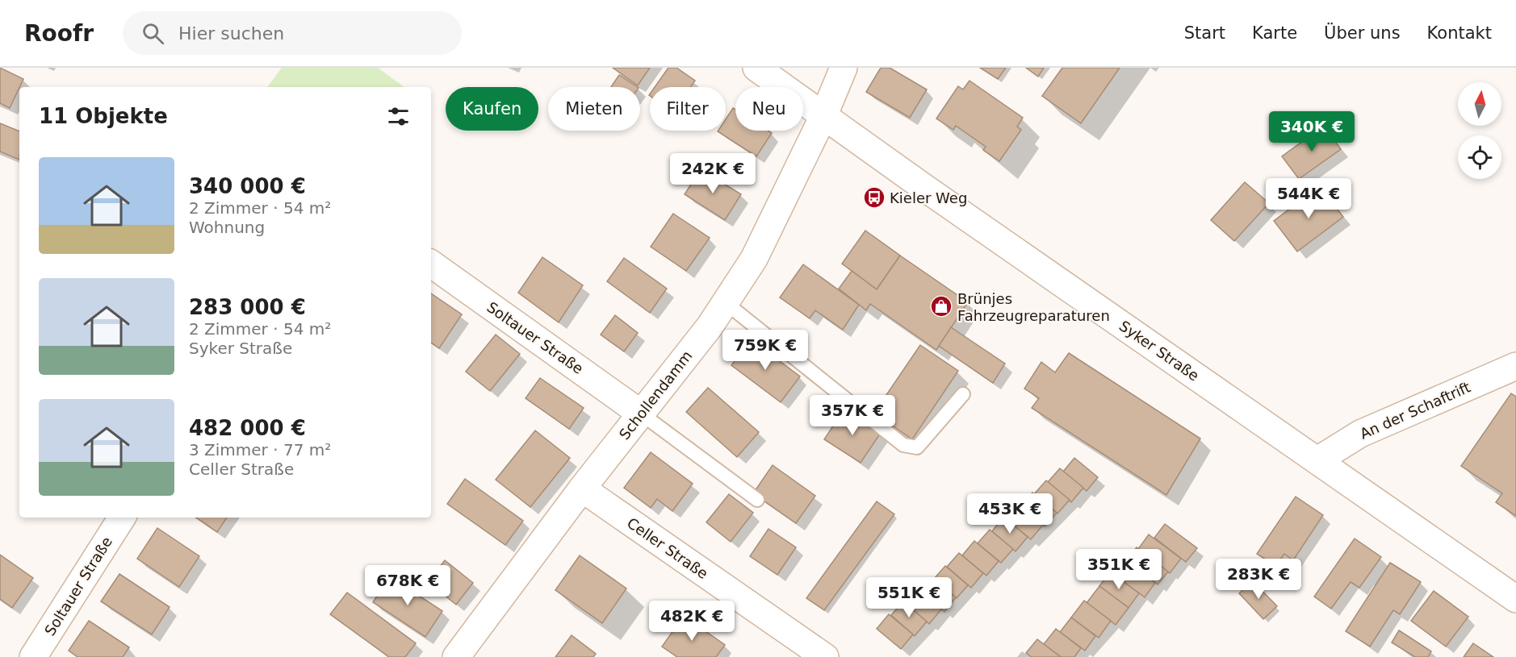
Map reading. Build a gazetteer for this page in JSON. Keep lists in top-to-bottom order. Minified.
{"streets":{"street":["Soltauer Straße","Syker Straße","Schollendamm","An der Schaftrift","Celler Straße"]},"crossings":[["Soltauer Straße","Schollendamm"],["Syker Straße","Schollendamm"],["Syker Straße","An der Schaftrift"],["Schollendamm","Celler Straße"]],"places":{"bus stop":["Kieler Weg"],"shop":["Brünjes Fahrzeugreparaturen"]},"north":"top","page":{"header":"Roofr","search":"Hier suchen","nav":["Start","Karte","Über uns","Kontakt"],"chip":["Kaufen","Mieten","Filter","Neu"],"heading":"11 Objekte","price":["340K €","242K €","544K €","759K €","357K €","453K €","351K €","283K €","678K €","551K €","482K €"],"list":[{"name":"340 000 €","note":"2 Zimmer · 54 m² · Wohnung"},{"name":"283 000 €","note":"2 Zimmer · 54 m² · Syker Straße"},{"name":"482 000 €","note":"3 Zimmer · 77 m² · Celler Straße"}]}}
